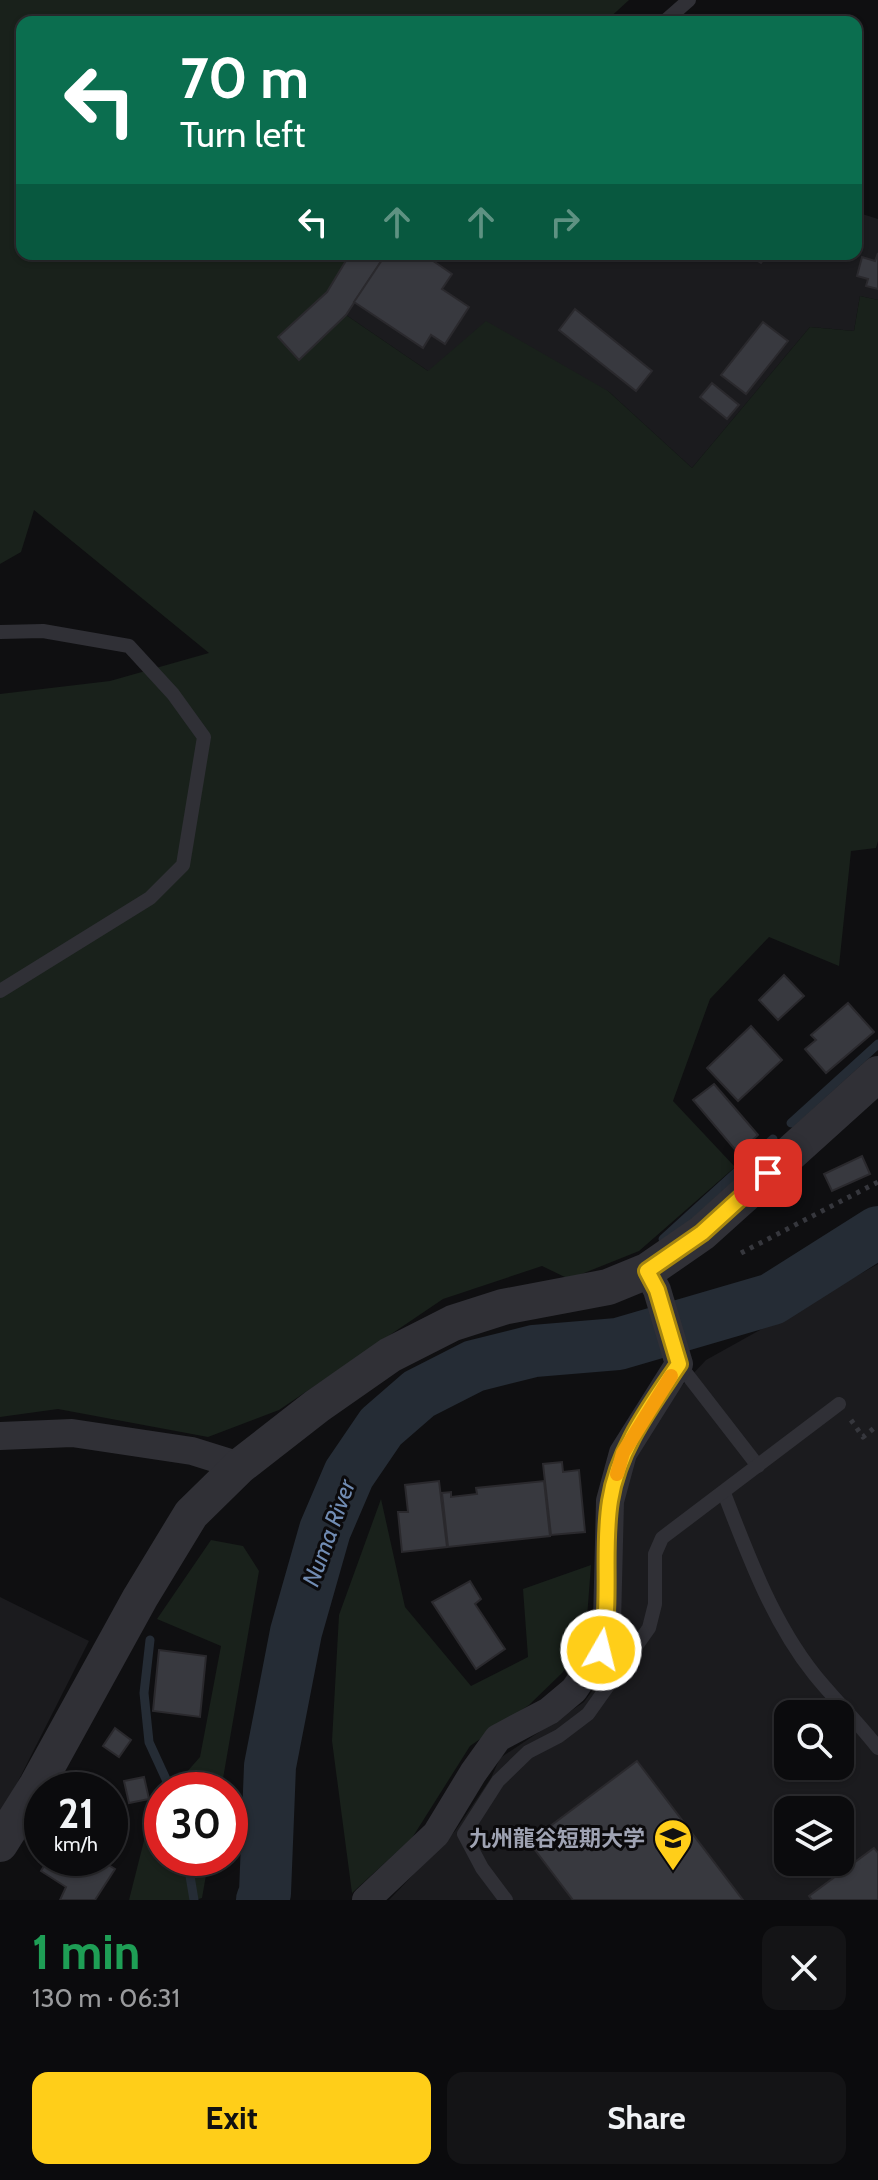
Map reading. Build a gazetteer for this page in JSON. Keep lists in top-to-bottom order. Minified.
{"water":["Numa River"],"places":{"school or university":["九州龍谷短期大学"]},"page":{"turn":["70 m","Turn left"],"speed":"21 km/h","limit":"30","heading":["1 min","130 m · 06:31"],"buttons":["Exit","Share"]}}
